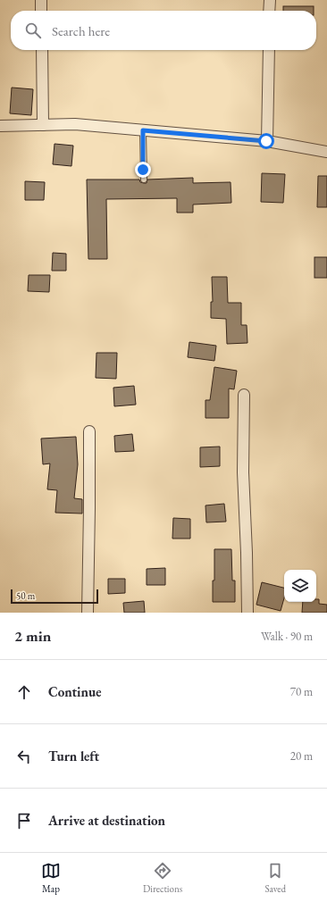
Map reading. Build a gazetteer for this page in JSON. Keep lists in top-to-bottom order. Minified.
{"scale_bar":"50 m","page":{"search":"Search here","scale":"50 m","heading":["2 min","Walk · 90 m"],"list":[["Continue","70 m"],["Turn left","20 m"],"Arrive at destination"],"nav":["Map","Directions","Saved"]}}
